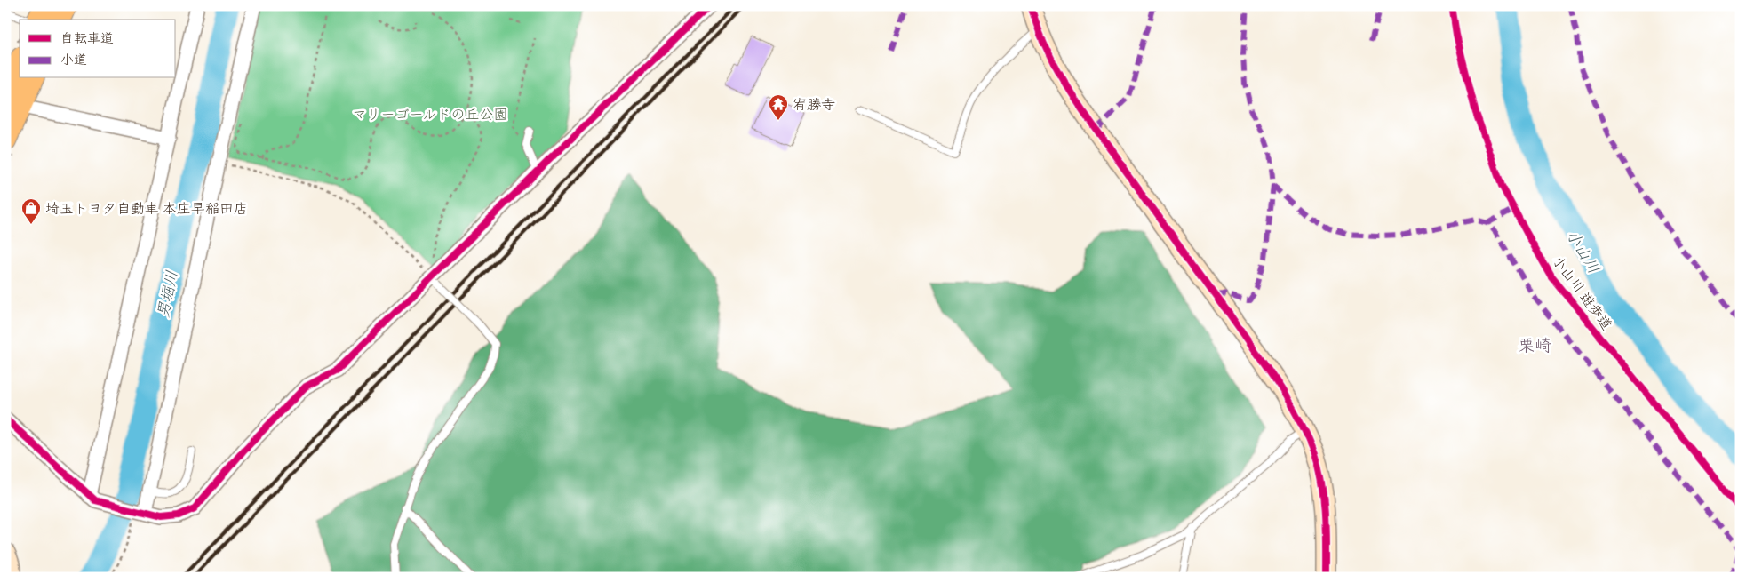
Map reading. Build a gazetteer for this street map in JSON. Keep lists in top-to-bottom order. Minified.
{"streets":{"cycle path":["小山川 遊歩道"]},"districts":["栗崎"],"water":["小山川","男堀川"],"parks":["マリーゴールドの丘公園"],"places":{"temple":["宥勝寺"],"shop":["埼玉トヨタ自動車 本庄早稲田店"]},"legend":["自転車道","小道"]}
